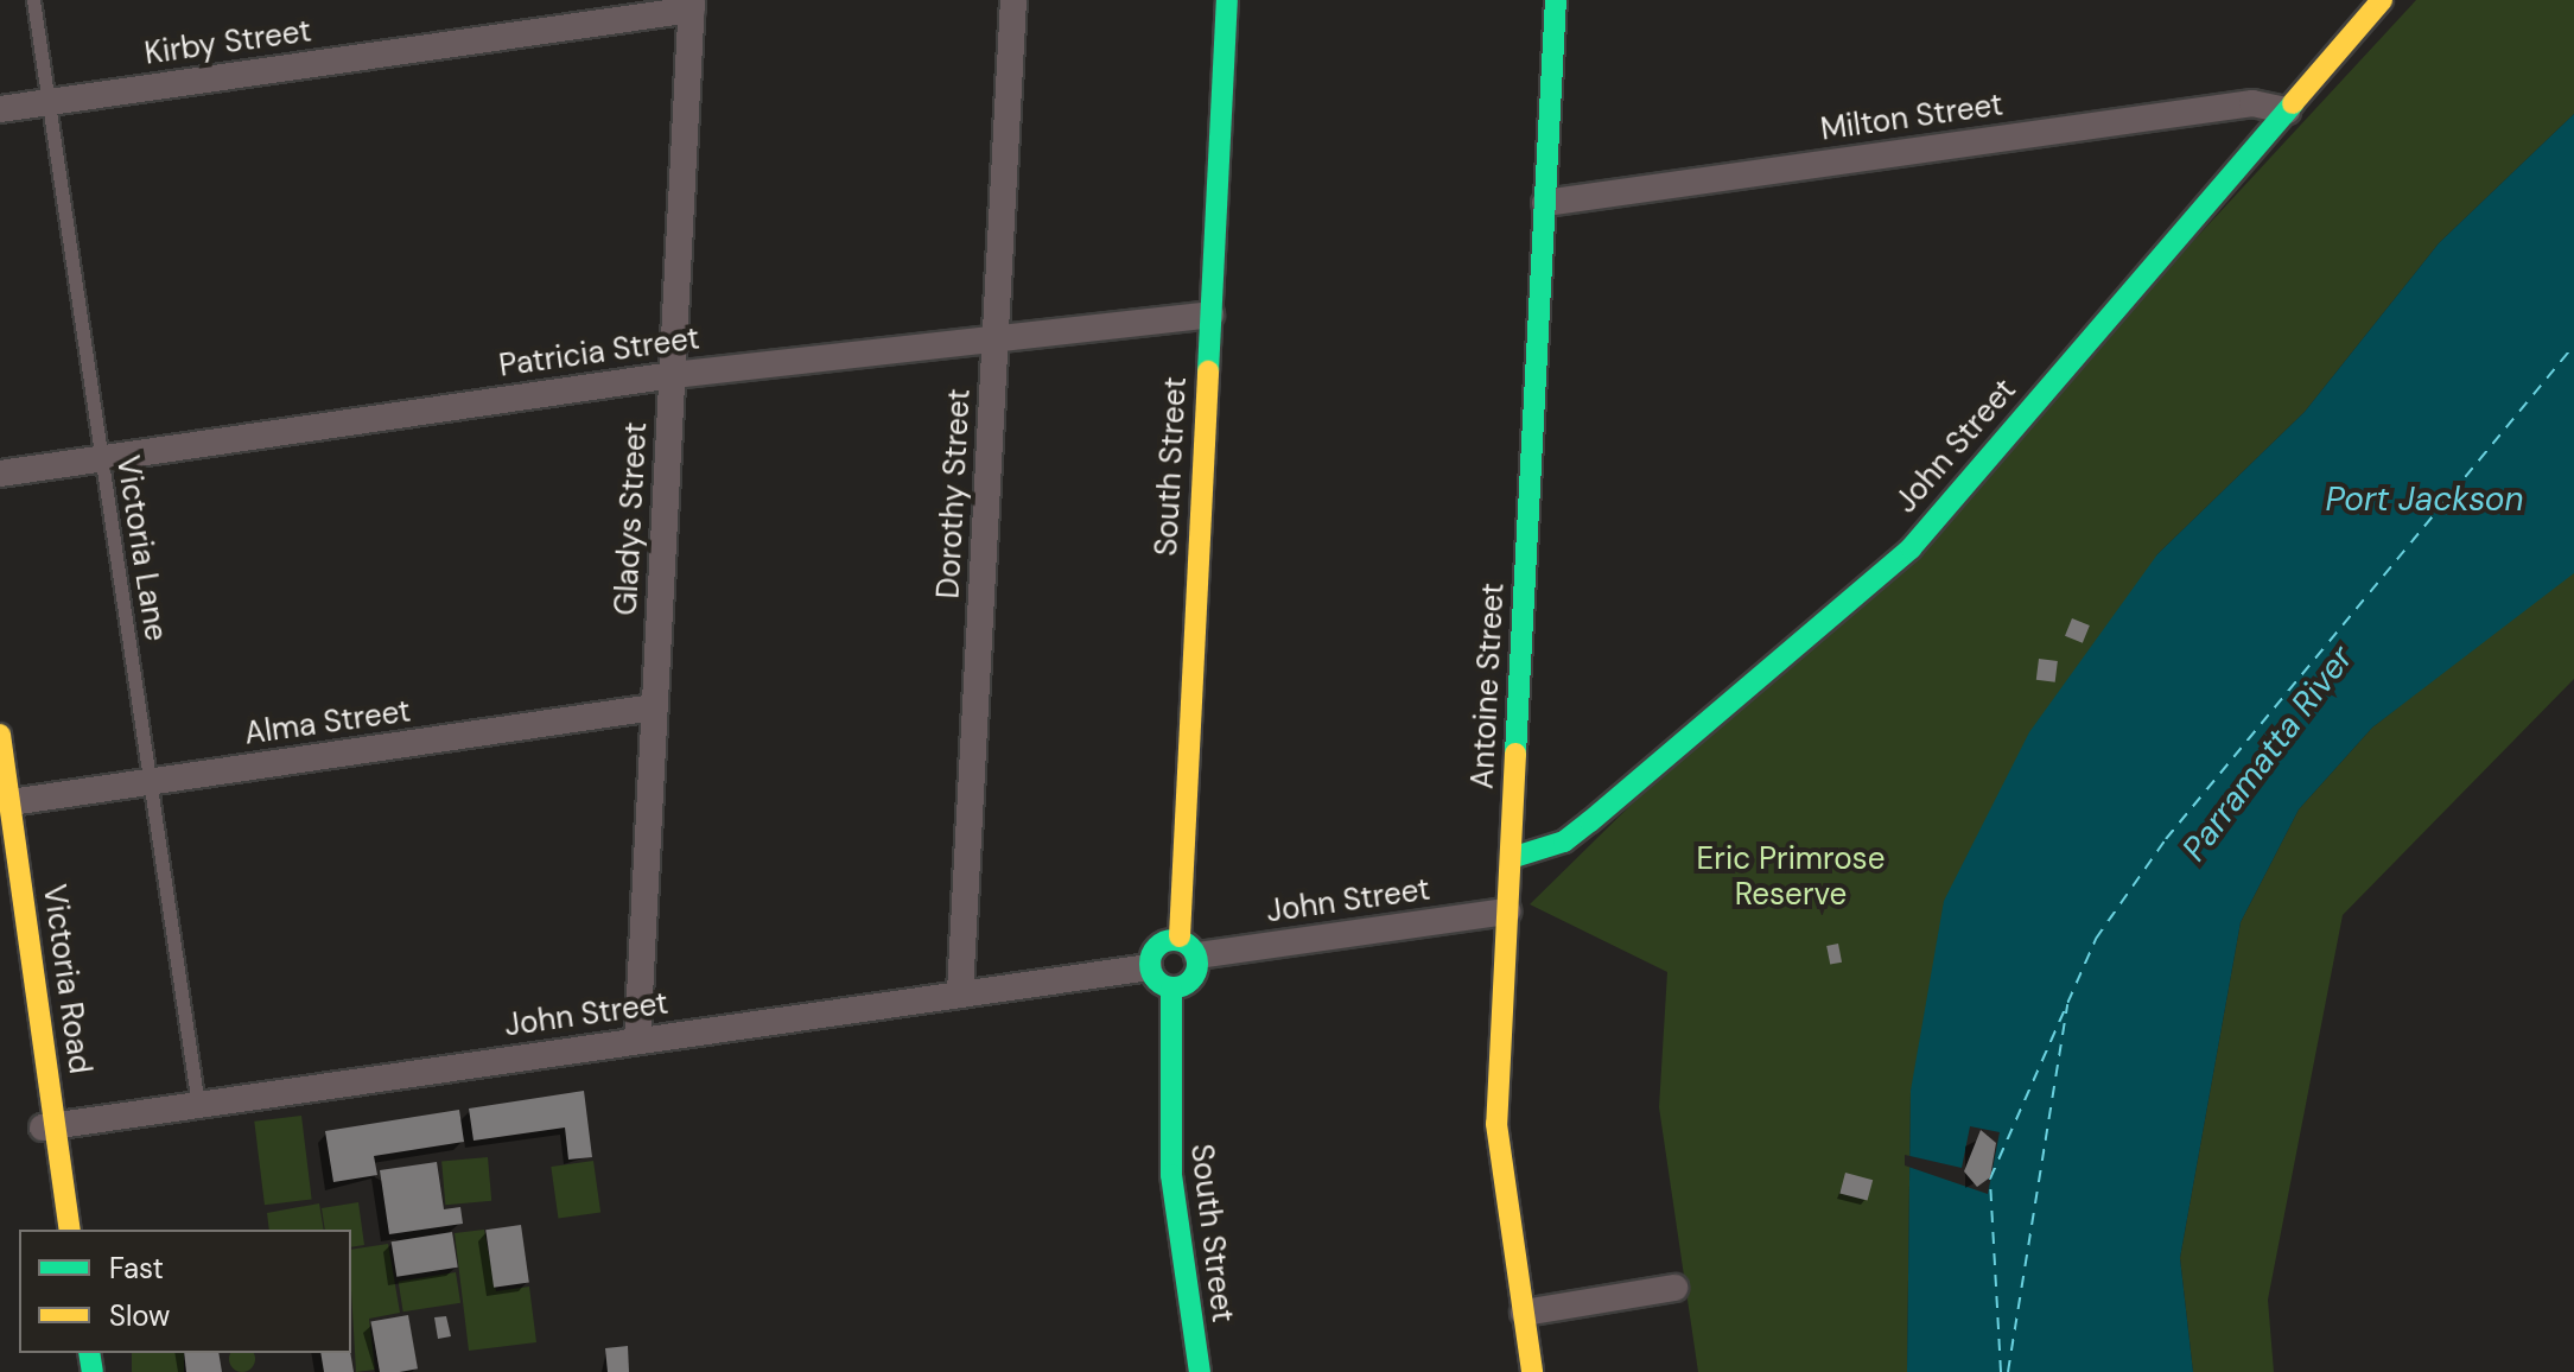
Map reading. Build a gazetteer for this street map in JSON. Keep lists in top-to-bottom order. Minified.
{"streets":{"main road":["John Street","South Street","Antoine Street","Victoria Road"],"street":["Kirby Street","Milton Street","Patricia Street","Dorothy Street","Gladys Street","Alma Street"],"lane":["Victoria Lane"]},"crossings":[["Kirby Street","Gladys Street"],["Kirby Street","Victoria Lane"],["Milton Street","John Street"],["Milton Street","Antoine Street"],["Patricia Street","South Street"],["Patricia Street","Dorothy Street"],["Patricia Street","Gladys Street"],["Patricia Street","Victoria Lane"],["John Street","South Street"],["John Street","Dorothy Street"],["John Street","Gladys Street"],["John Street","Victoria Lane"],["John Street","Antoine Street"],["John Street","Victoria Road"],["Gladys Street","Alma Street"],["Victoria Lane","Alma Street"],["Alma Street","Victoria Road"]],"water":["Port Jackson","Parramatta River"],"parks":["Eric Primrose Reserve"],"legend":["Fast","Slow"]}
